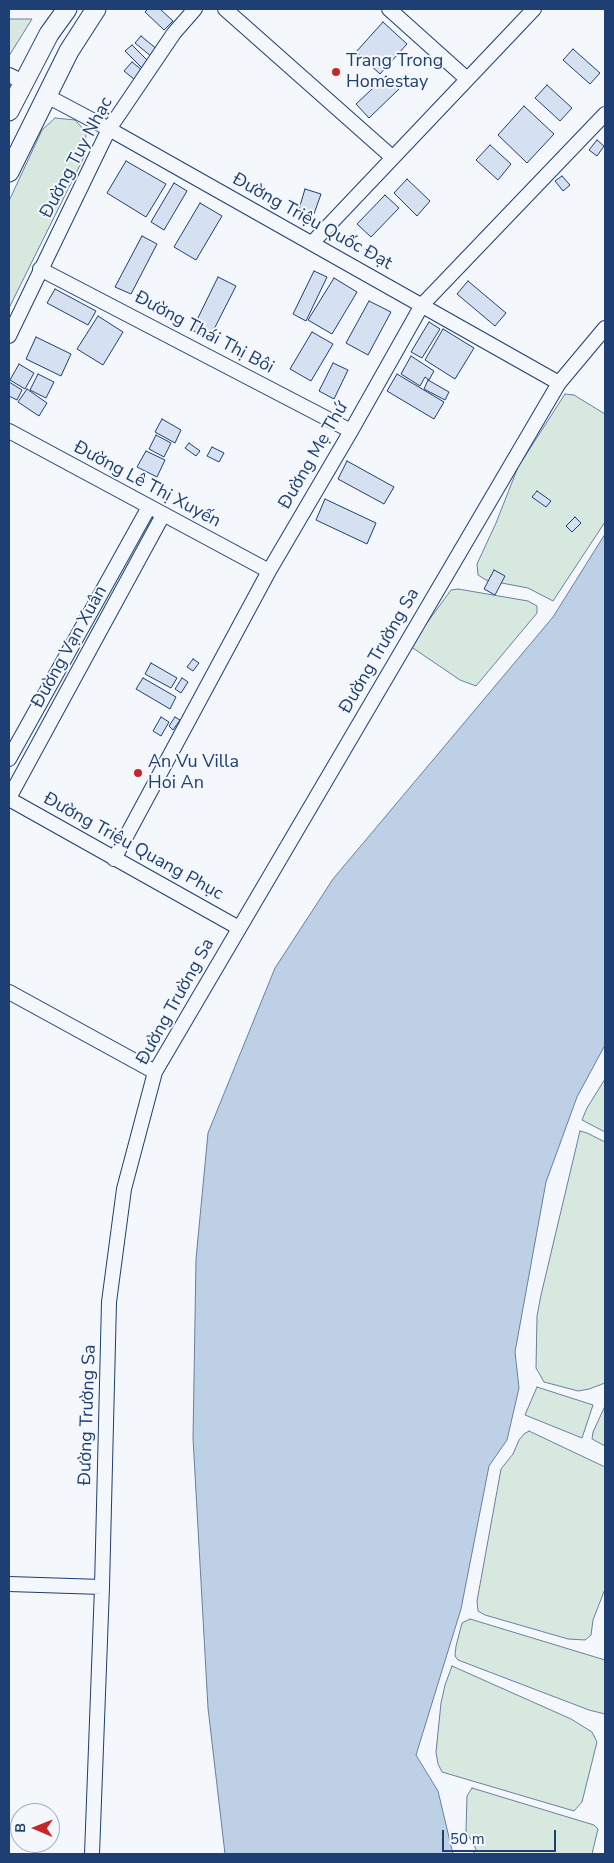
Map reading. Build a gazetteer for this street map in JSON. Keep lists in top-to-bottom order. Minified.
{"streets":{"street":["Đường Tuy Nhạc","Đường Triệu Quốc Đạt","Đường Thái Thị Bôi","Đường Mẹ Thứ","Đường Lê Thị Xuyến","Đường Vạn Xuân","Đường Trường Sa","Đường Triệu Quang Phục"]},"crossings":[["Đường Tuy Nhạc","Đường Triệu Quốc Đạt"],["Đường Tuy Nhạc","Đường Thái Thị Bôi"],["Đường Triệu Quốc Đạt","Đường Mẹ Thứ"],["Đường Triệu Quốc Đạt","Đường Trường Sa"],["Đường Thái Thị Bôi","Đường Mẹ Thứ"],["Đường Mẹ Thứ","Đường Lê Thị Xuyến"],["Đường Mẹ Thứ","Đường Triệu Quang Phục"],["Đường Lê Thị Xuyến","Đường Vạn Xuân"],["Đường Vạn Xuân","Đường Triệu Quang Phục"],["Đường Trường Sa","Đường Triệu Quang Phục"]],"places":["Trang Trong Homestay","An Vu Villa Hoi An"],"scale_bar":"50 m","north":"left"}
